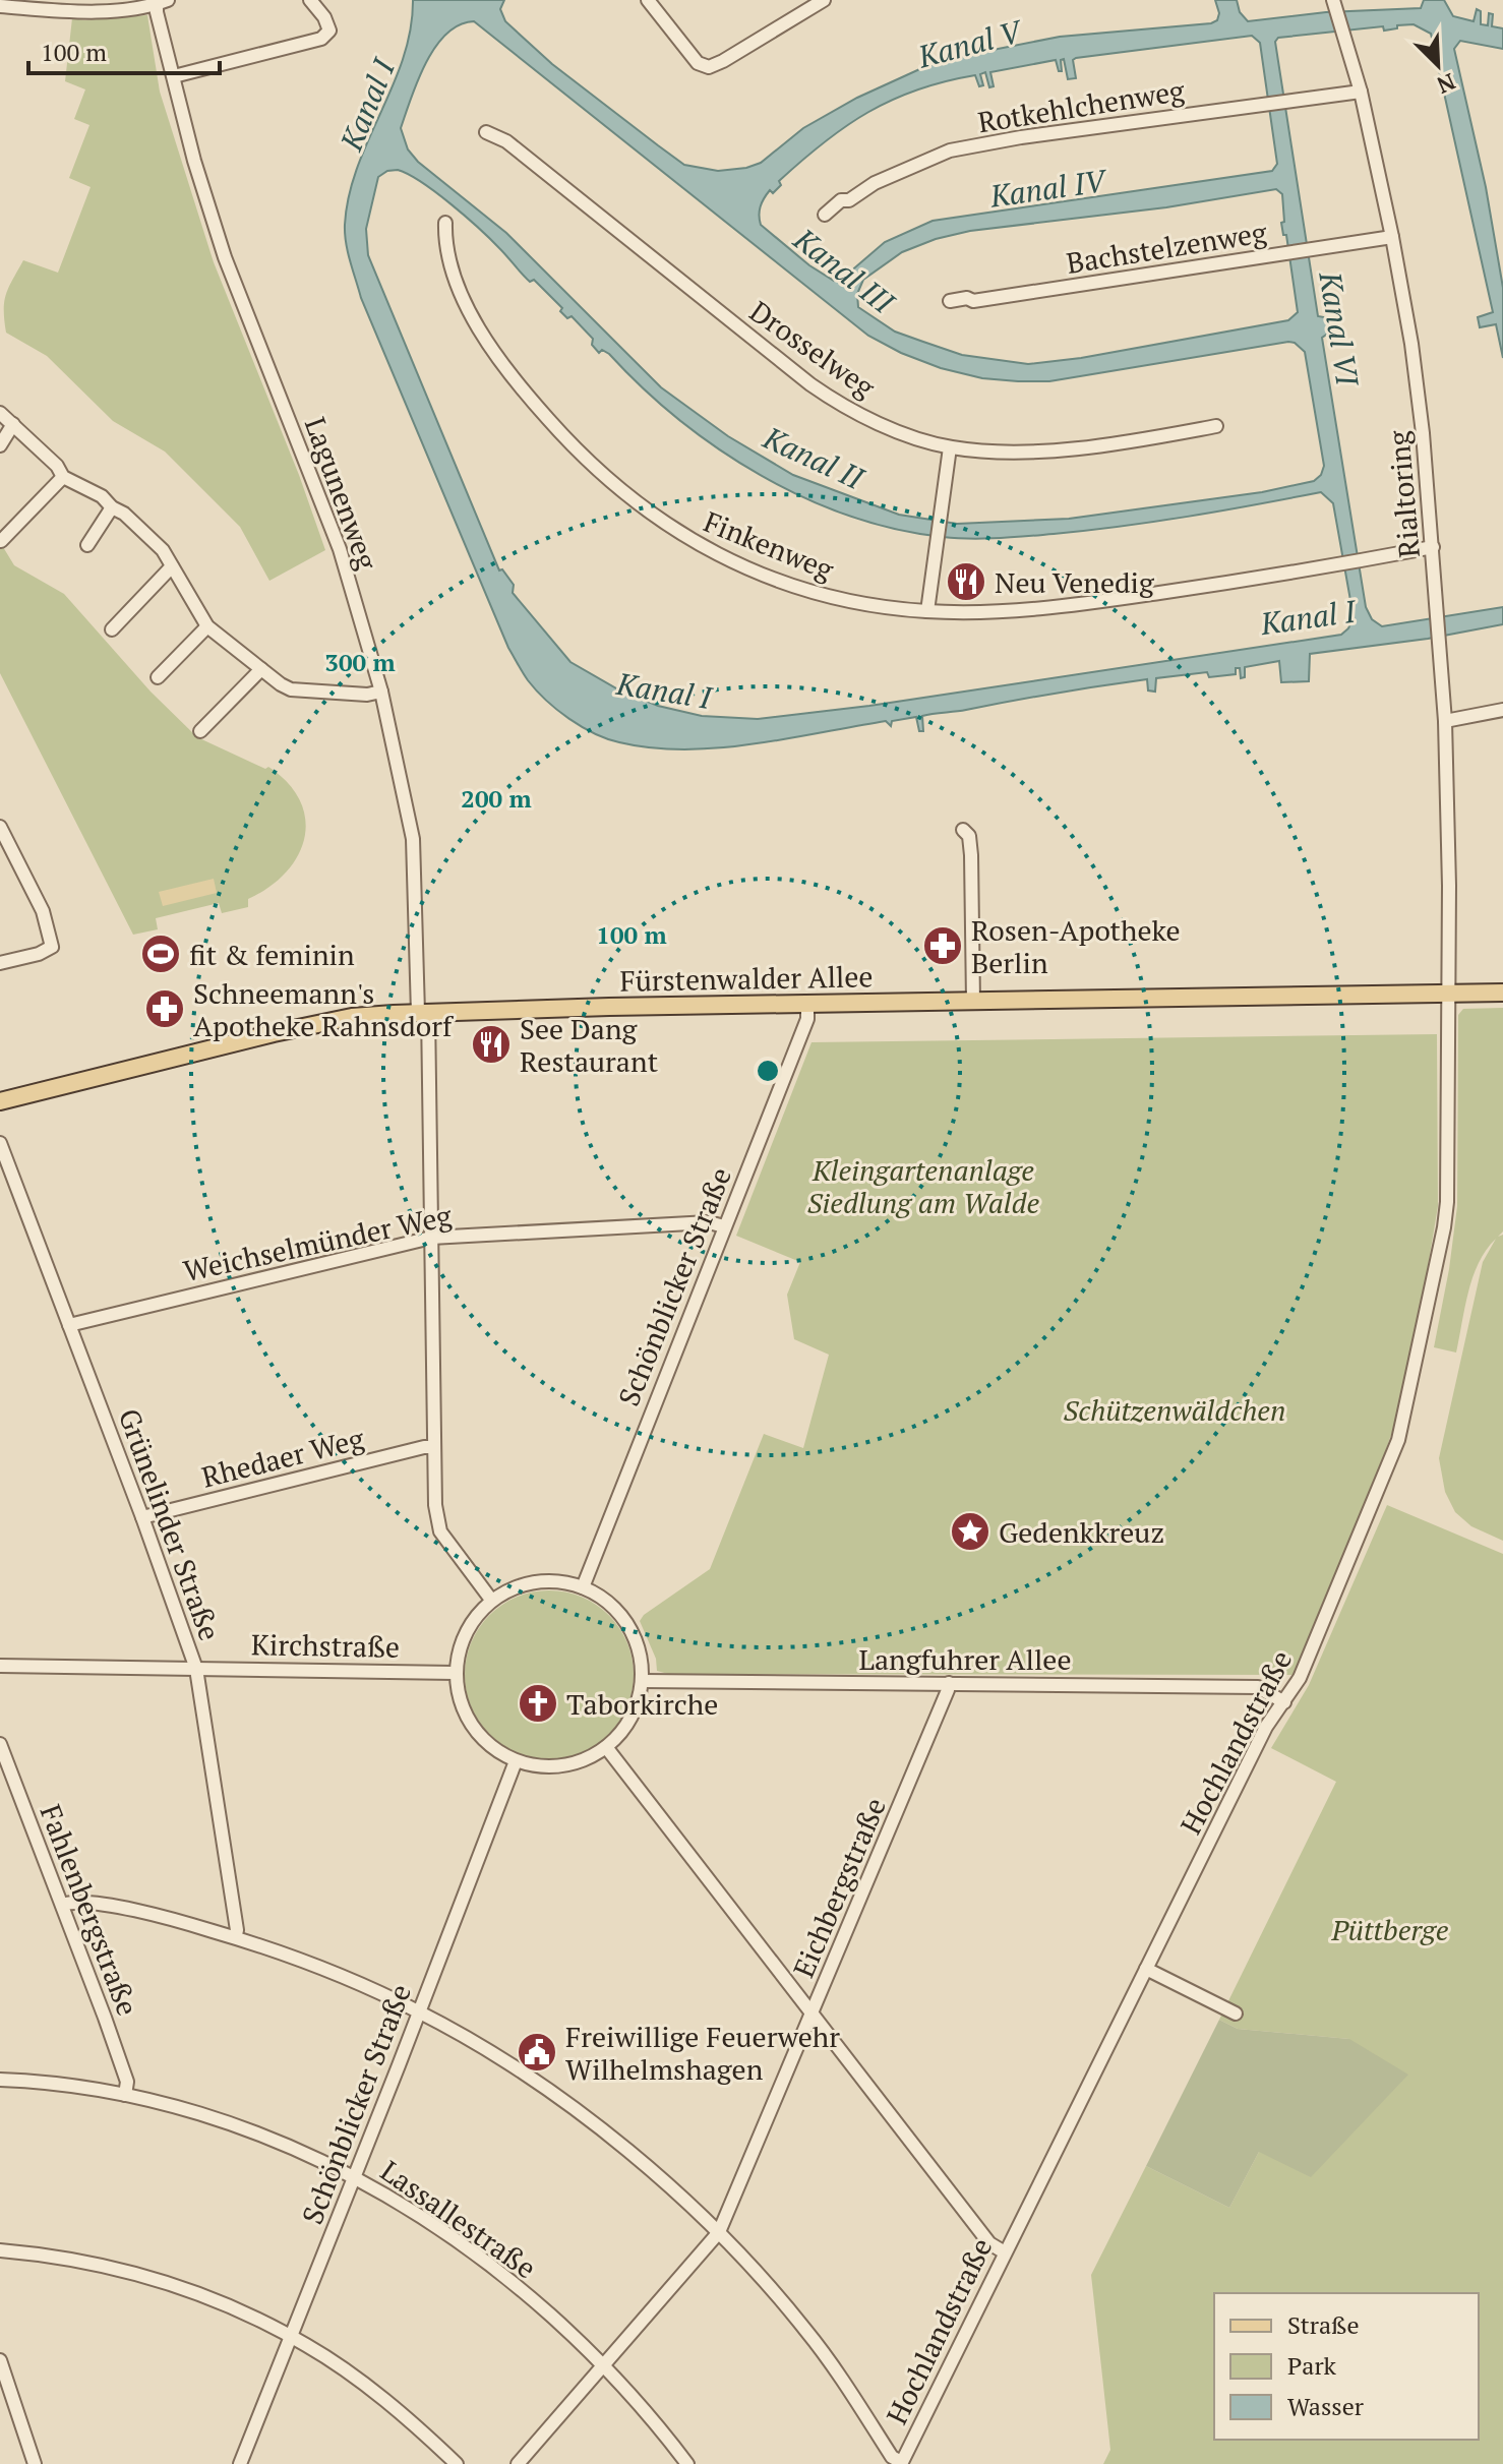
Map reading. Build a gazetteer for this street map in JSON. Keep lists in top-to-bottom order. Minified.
{"streets":{"main road":["Fürstenwalder Allee"],"street":["Rotkehlchenweg","Bachstelzenweg","Drosselweg","Lagunenweg","Rialtoring","Finkenweg","Weichselmünder Weg","Schönblicker Straße","Rhedaer Weg","Grünelinder Straße","Kirchstraße","Langfuhrer Allee","Hochlandstraße","Eichbergstraße","Fahlenbergstraße","Lassallestraße"]},"crossings":[["Rotkehlchenweg","Rialtoring"],["Bachstelzenweg","Rialtoring"],["Lagunenweg","Fürstenwalder Allee"],["Lagunenweg","Weichselmünder Weg"],["Lagunenweg","Schönblicker Straße"],["Lagunenweg","Rhedaer Weg"],["Lagunenweg","Kirchstraße"],["Lagunenweg","Langfuhrer Allee"],["Rialtoring","Finkenweg"],["Rialtoring","Fürstenwalder Allee"],["Rialtoring","Hochlandstraße"],["Fürstenwalder Allee","Schönblicker Straße"],["Fürstenwalder Allee","Hochlandstraße"],["Weichselmünder Weg","Schönblicker Straße"],["Weichselmünder Weg","Grünelinder Straße"],["Schönblicker Straße","Kirchstraße"],["Schönblicker Straße","Langfuhrer Allee"],["Schönblicker Straße","Lassallestraße"],["Rhedaer Weg","Grünelinder Straße"],["Grünelinder Straße","Kirchstraße"],["Kirchstraße","Langfuhrer Allee"],["Langfuhrer Allee","Hochlandstraße"],["Langfuhrer Allee","Eichbergstraße"],["Eichbergstraße","Lassallestraße"],["Fahlenbergstraße","Lassallestraße"]],"water":["Kanal V","Kanal I","Kanal IV","Kanal III","Kanal VI","Kanal II"],"parks":["Kleingartenanlage Siedlung am Walde","Schützenwäldchen","Püttberge"],"places":{"restaurant":["Neu Venedig","See Dang Restaurant"],"pharmacy":["Rosen-Apotheke Berlin","Schneemann's Apotheke Rahnsdorf"],"sports":["fit & feminin"],"place":["Gedenkkreuz"],"church":["Taborkirche"],"public building":["Freiwillige Feuerwehr Wilhelmshagen"]},"legend":["Straße","Park","Wasser"],"scale_bar":"100 m","north":"bottom right","rings":["300 m","200 m","100 m"]}
